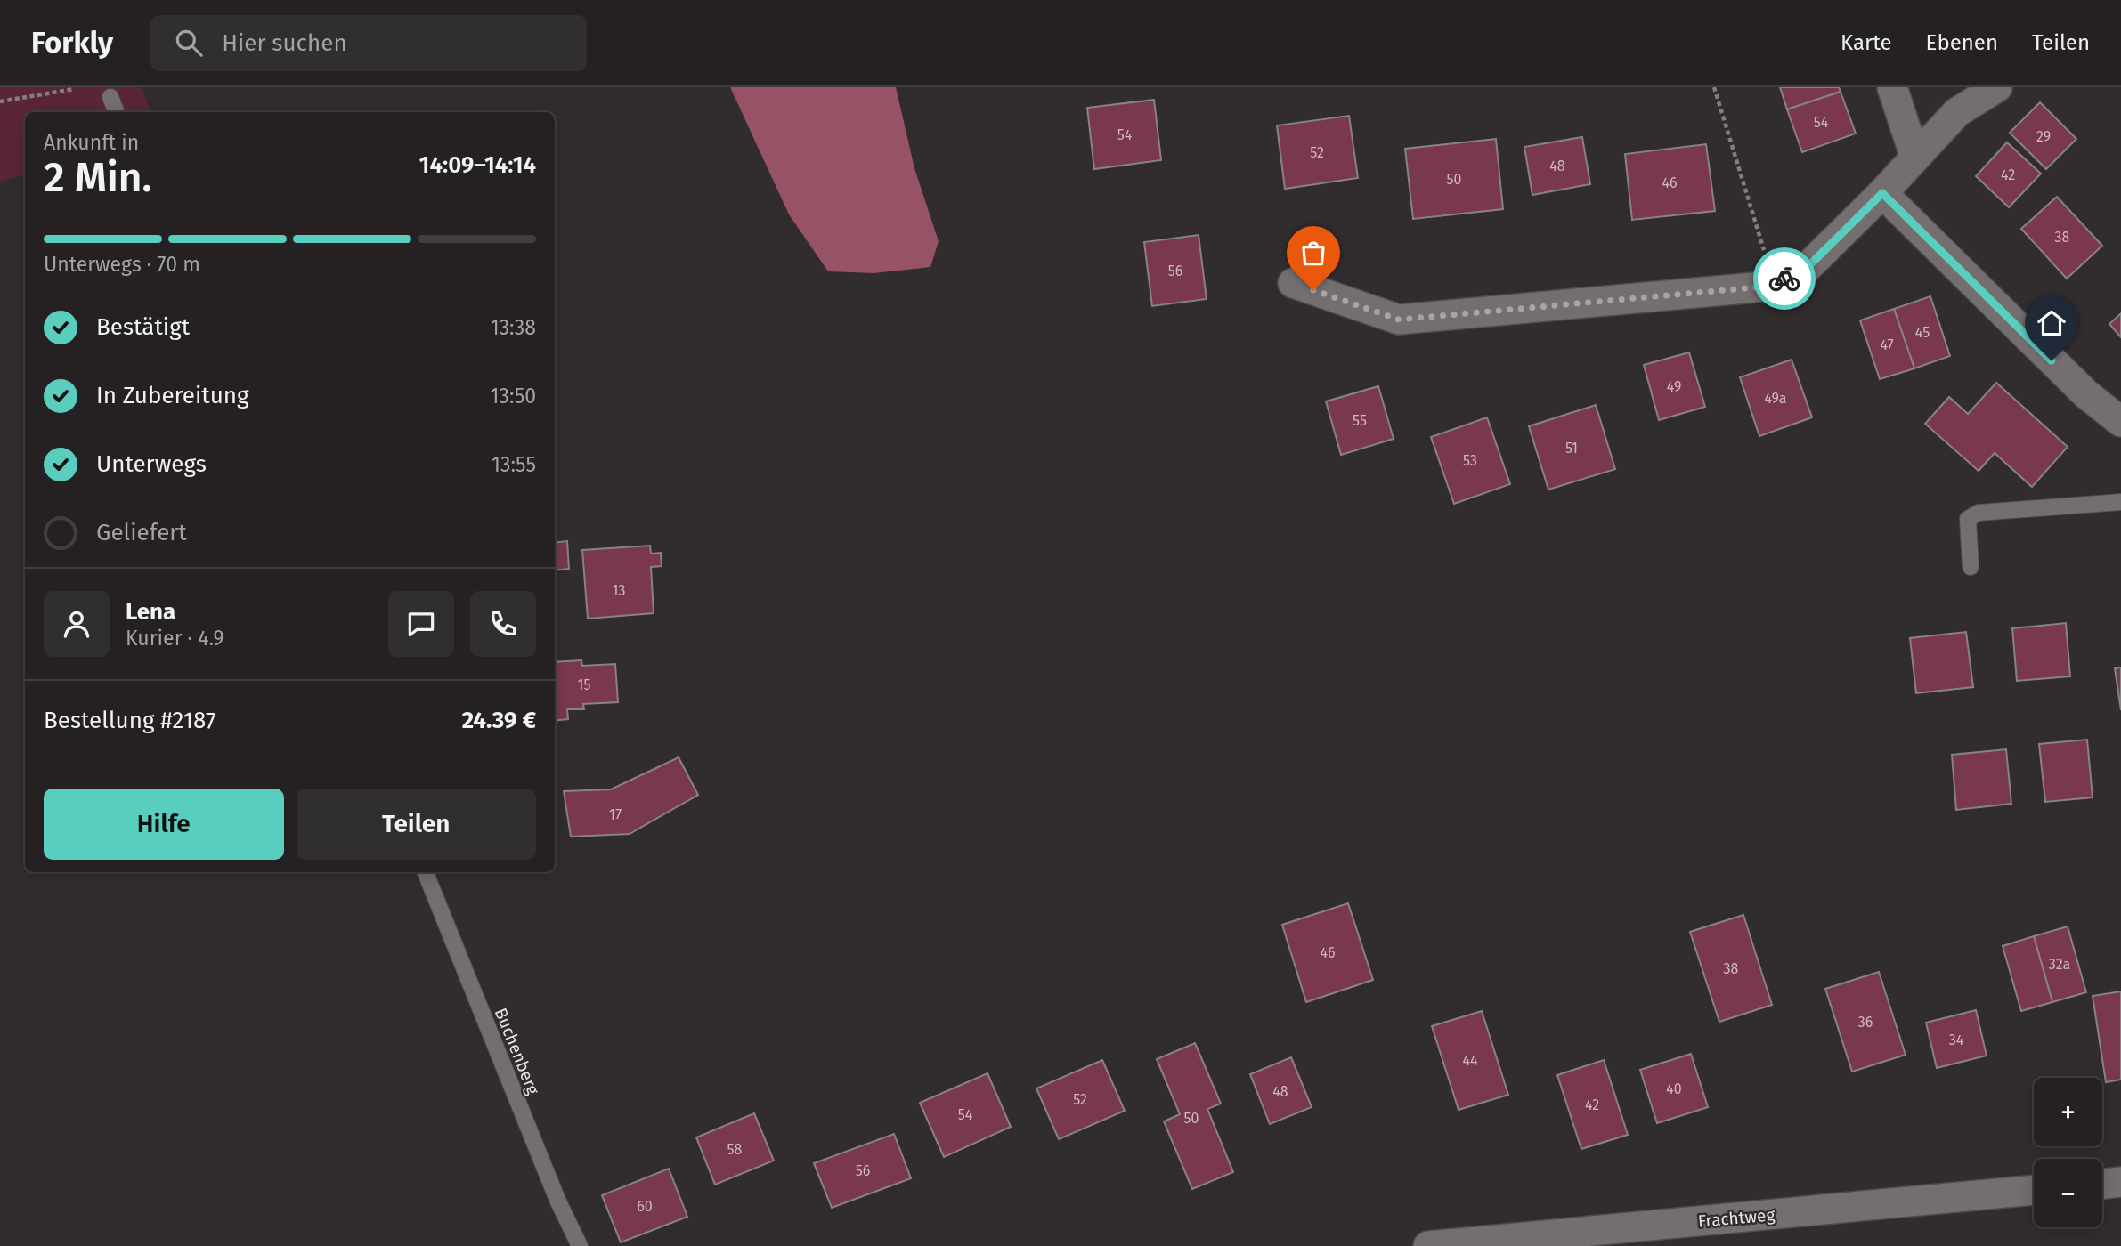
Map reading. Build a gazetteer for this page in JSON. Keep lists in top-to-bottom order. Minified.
{"streets":{"street":["Frachtweg"],"lane":["Buchenberg"]},"house_numbers":["54","54","29","52","48","42","50","46","38","56","45","47","49","49a","55","51","53","13","15","17","46","32a","38","36","34","44","40","48","52","42","54","50","58","56","60"],"page":{"header":"Forkly","search":"Hier suchen","nav":["Karte","Ebenen","Teilen"],"heading":["2 Min.","Ankunft in","14:09–14:14"],"panel":["Lena","Kurier · 4.9","Bestellung #2187","24.39 €"],"bar":"Unterwegs · 70 m","list":[["Bestätigt","13:38"],["In Zubereitung","13:50"],["Unterwegs","13:55"],"Geliefert"],"buttons":["Hilfe","Teilen"],"map_buttons":["+","−"]}}
